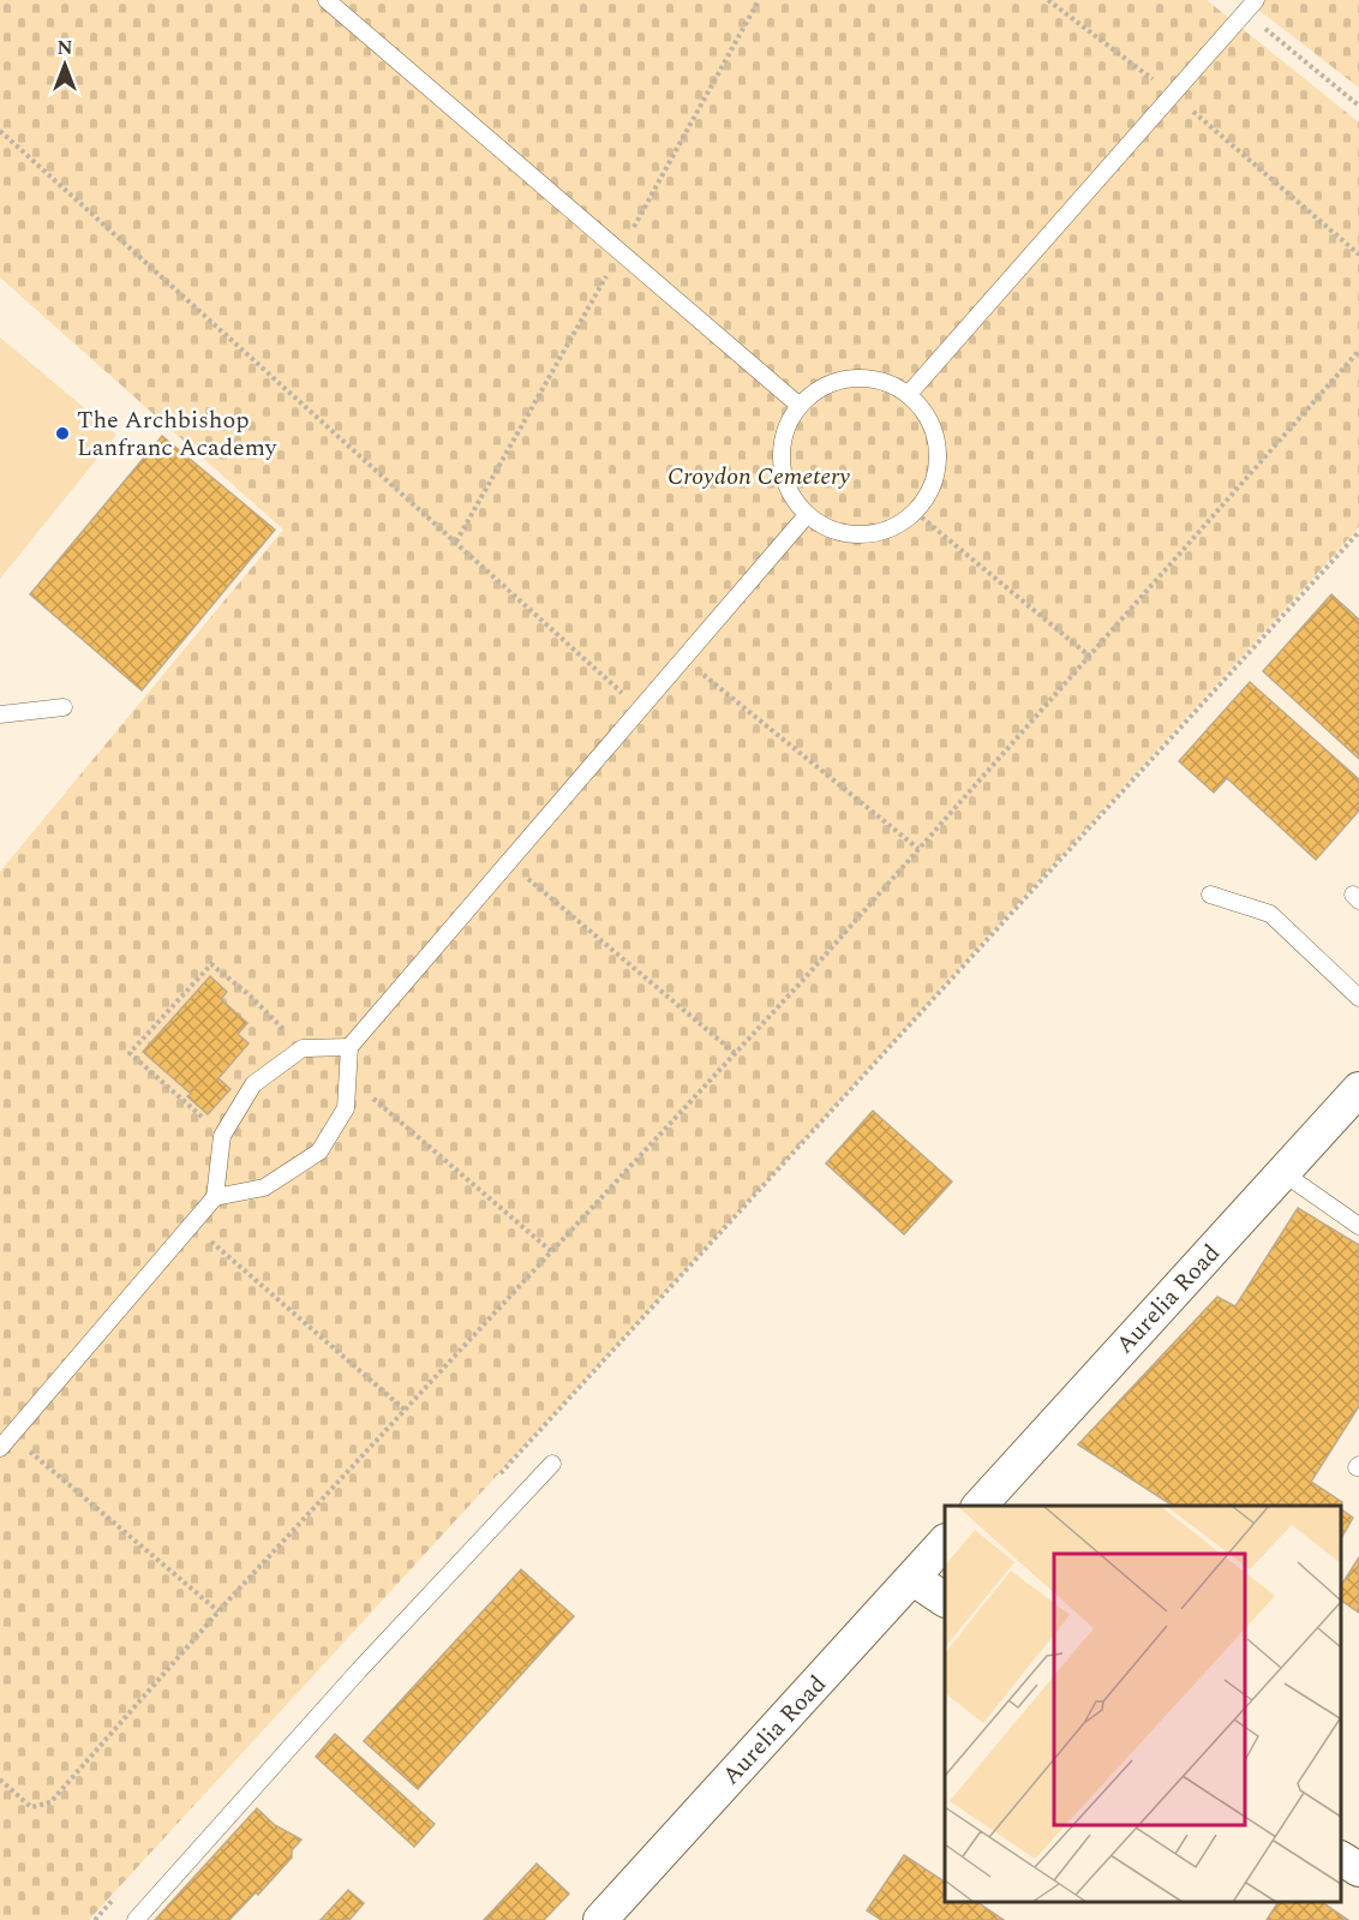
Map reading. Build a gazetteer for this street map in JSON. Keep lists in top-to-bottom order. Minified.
{"streets":{"street":["Aurelia Road"]},"parks":["Croydon Cemetery"],"places":["The Archbishop Lanfranc Academy"],"north":"top"}
